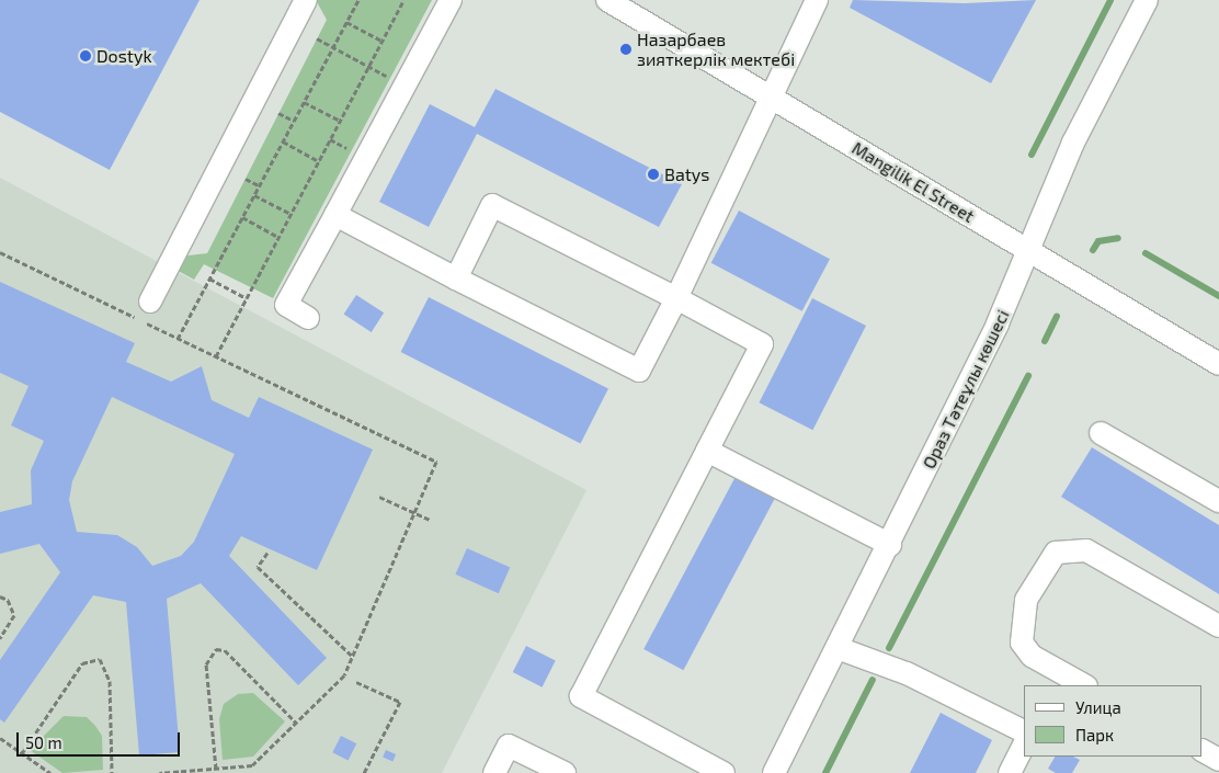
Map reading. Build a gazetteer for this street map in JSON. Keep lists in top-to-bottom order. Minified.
{"streets":{"street":["Mangilik El Street","Ораз Тәтеұлы көшесі"]},"crossings":[["Mangilik El Street","Ораз Тәтеұлы көшесі"]],"places":["Назарбаев зияткерлік мектебі","Dostyk","Batys"],"legend":["Улица","Парк"],"scale_bar":"50 m"}
